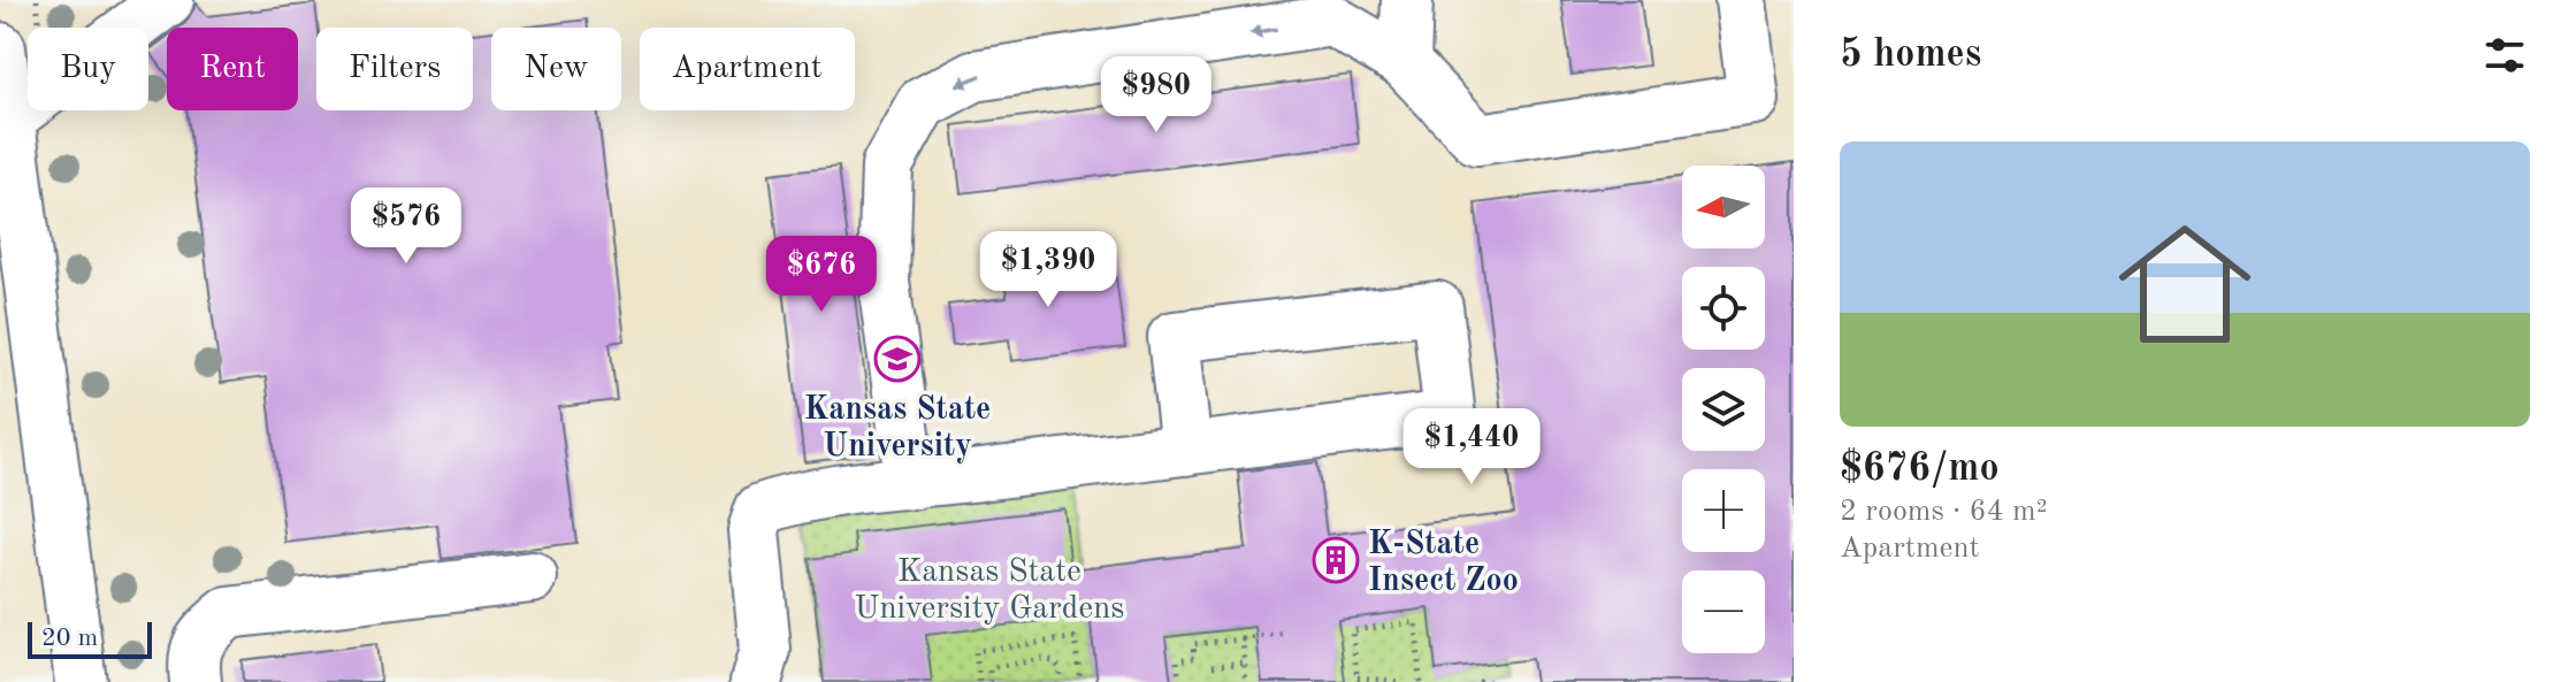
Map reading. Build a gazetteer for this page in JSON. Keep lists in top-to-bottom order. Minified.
{"parks":["Kansas State University Gardens"],"places":{"school or university":["Kansas State University"],"building":["K-State Insect Zoo"]},"scale_bar":"20 m","north":"left","page":{"heading":"5 homes","chip":["Buy","Rent","Filters","New","Apartment"],"price":["$980","$576","$1,390","$676","$1,440"],"list":[{"name":"$676/mo","note":"2 rooms · 64 m² · Apartment"}],"map_buttons":["+","−"],"scale":"20 m"}}
